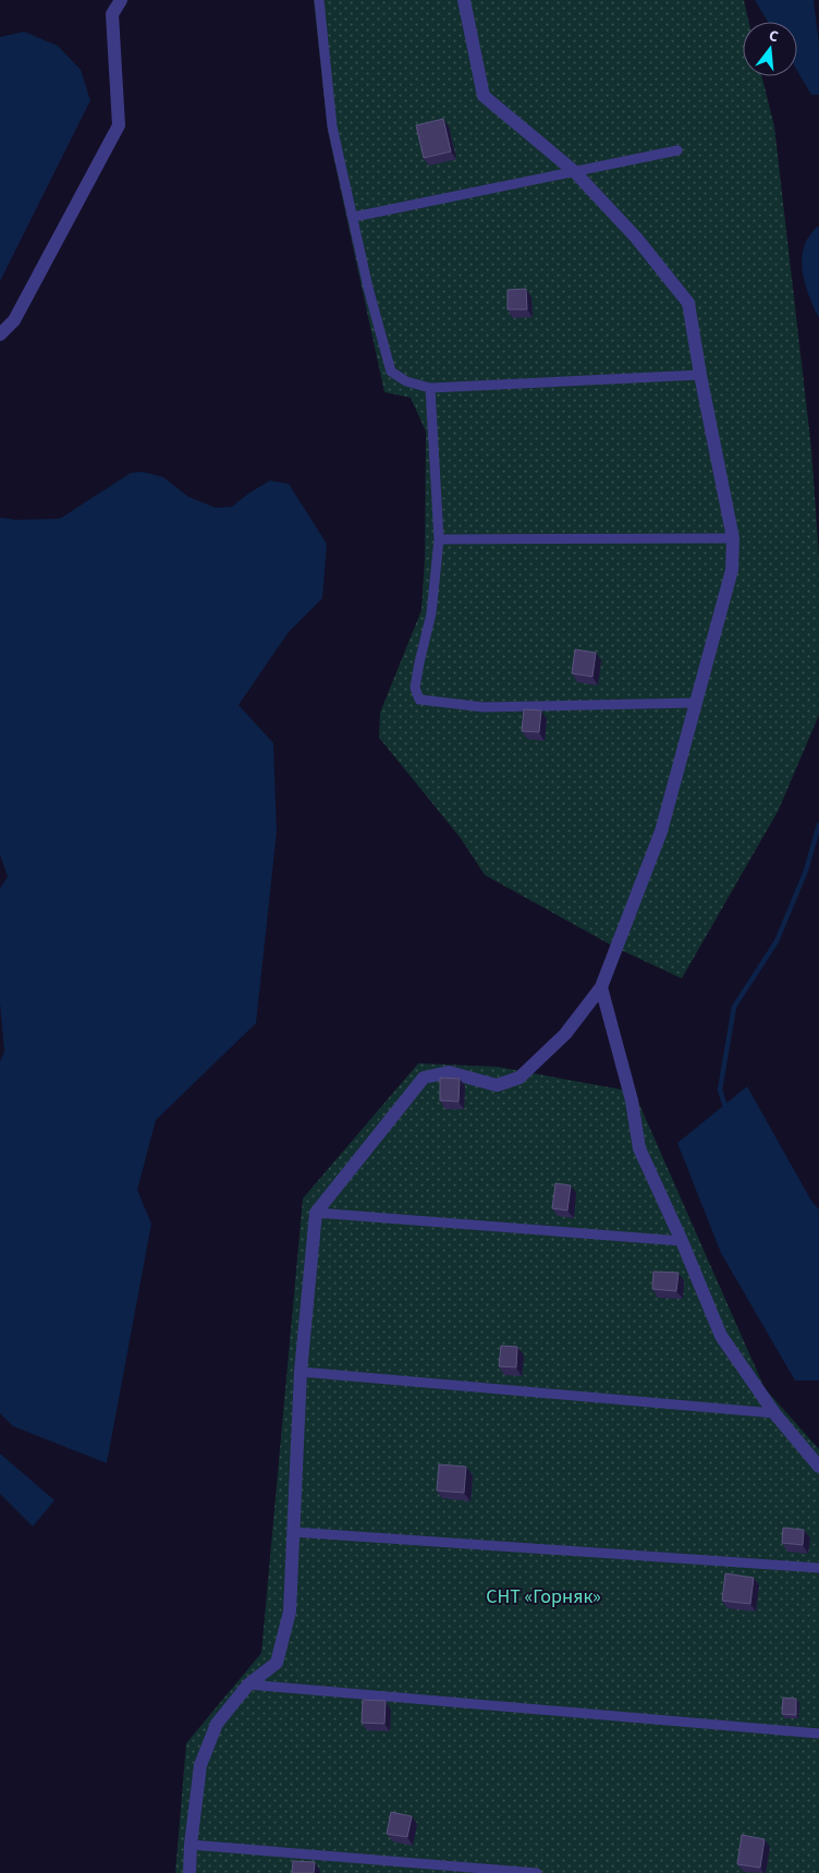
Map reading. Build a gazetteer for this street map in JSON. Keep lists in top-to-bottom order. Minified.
{"parks":["СНТ «Горняк»"],"north":"top"}
